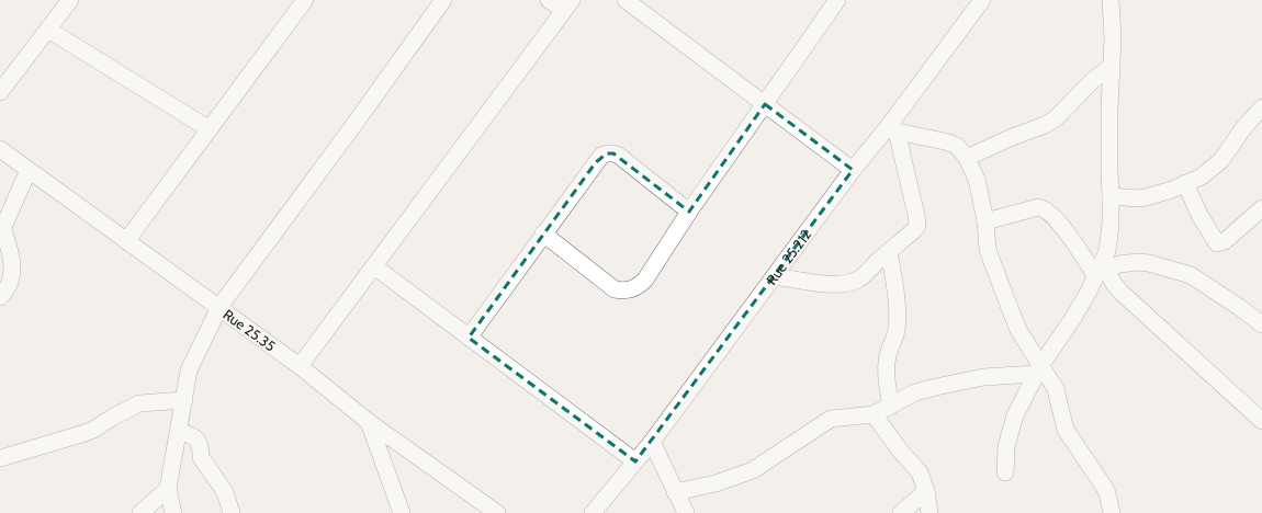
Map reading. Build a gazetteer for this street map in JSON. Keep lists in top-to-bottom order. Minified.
{"streets":{"street":["Rue 25.212","Rue 25.35"]}}
